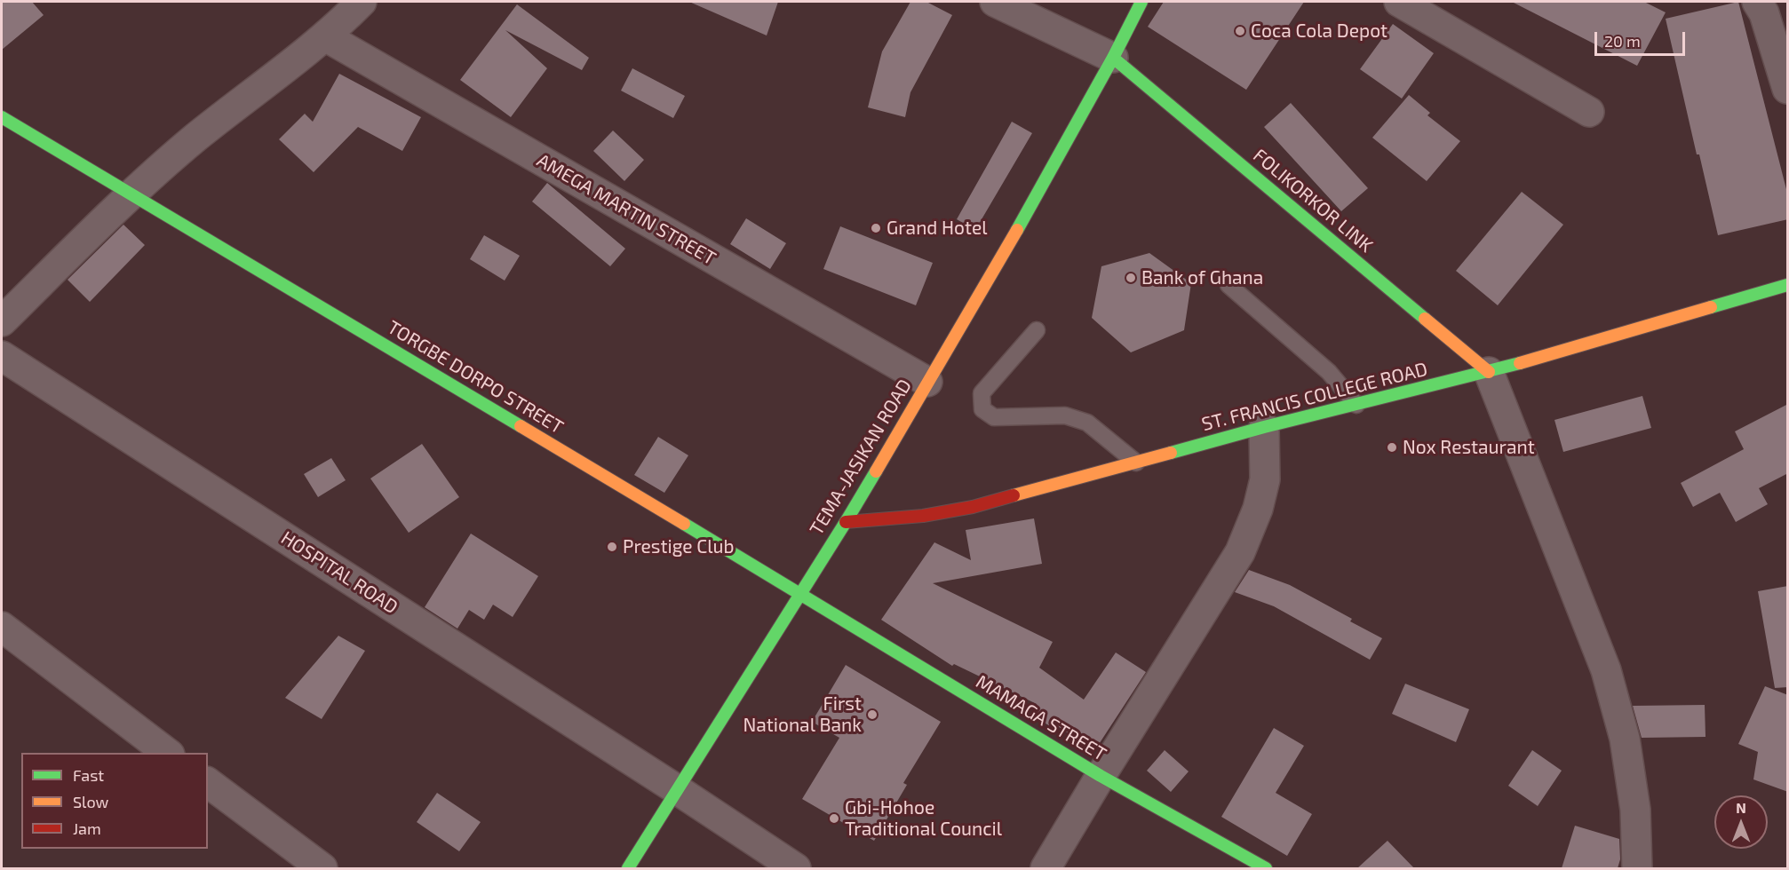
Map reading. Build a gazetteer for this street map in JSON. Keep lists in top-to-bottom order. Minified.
{"streets":{"main road":["FOLIKORKOR LINK","TORGBE DORPO STREET","ST. FRANCIS COLLEGE ROAD","TEMA-JASIKAN ROAD","MAMAGA STREET"],"street":["AMEGA MARTIN STREET","HOSPITAL ROAD"]},"crossings":[["FOLIKORKOR LINK","ST. FRANCIS COLLEGE ROAD"],["FOLIKORKOR LINK","TEMA-JASIKAN ROAD"],["AMEGA MARTIN STREET","TEMA-JASIKAN ROAD"],["TORGBE DORPO STREET","TEMA-JASIKAN ROAD"],["TORGBE DORPO STREET","MAMAGA STREET"],["ST. FRANCIS COLLEGE ROAD","TEMA-JASIKAN ROAD"],["TEMA-JASIKAN ROAD","HOSPITAL ROAD"],["TEMA-JASIKAN ROAD","MAMAGA STREET"]],"places":["Coca Cola Depot","Grand Hotel","Bank of Ghana","Nox Restaurant","Prestige Club","First National Bank","Gbi-Hohoe Traditional Council"],"legend":["Fast","Slow","Jam"],"scale_bar":"20 m","north":"top"}
